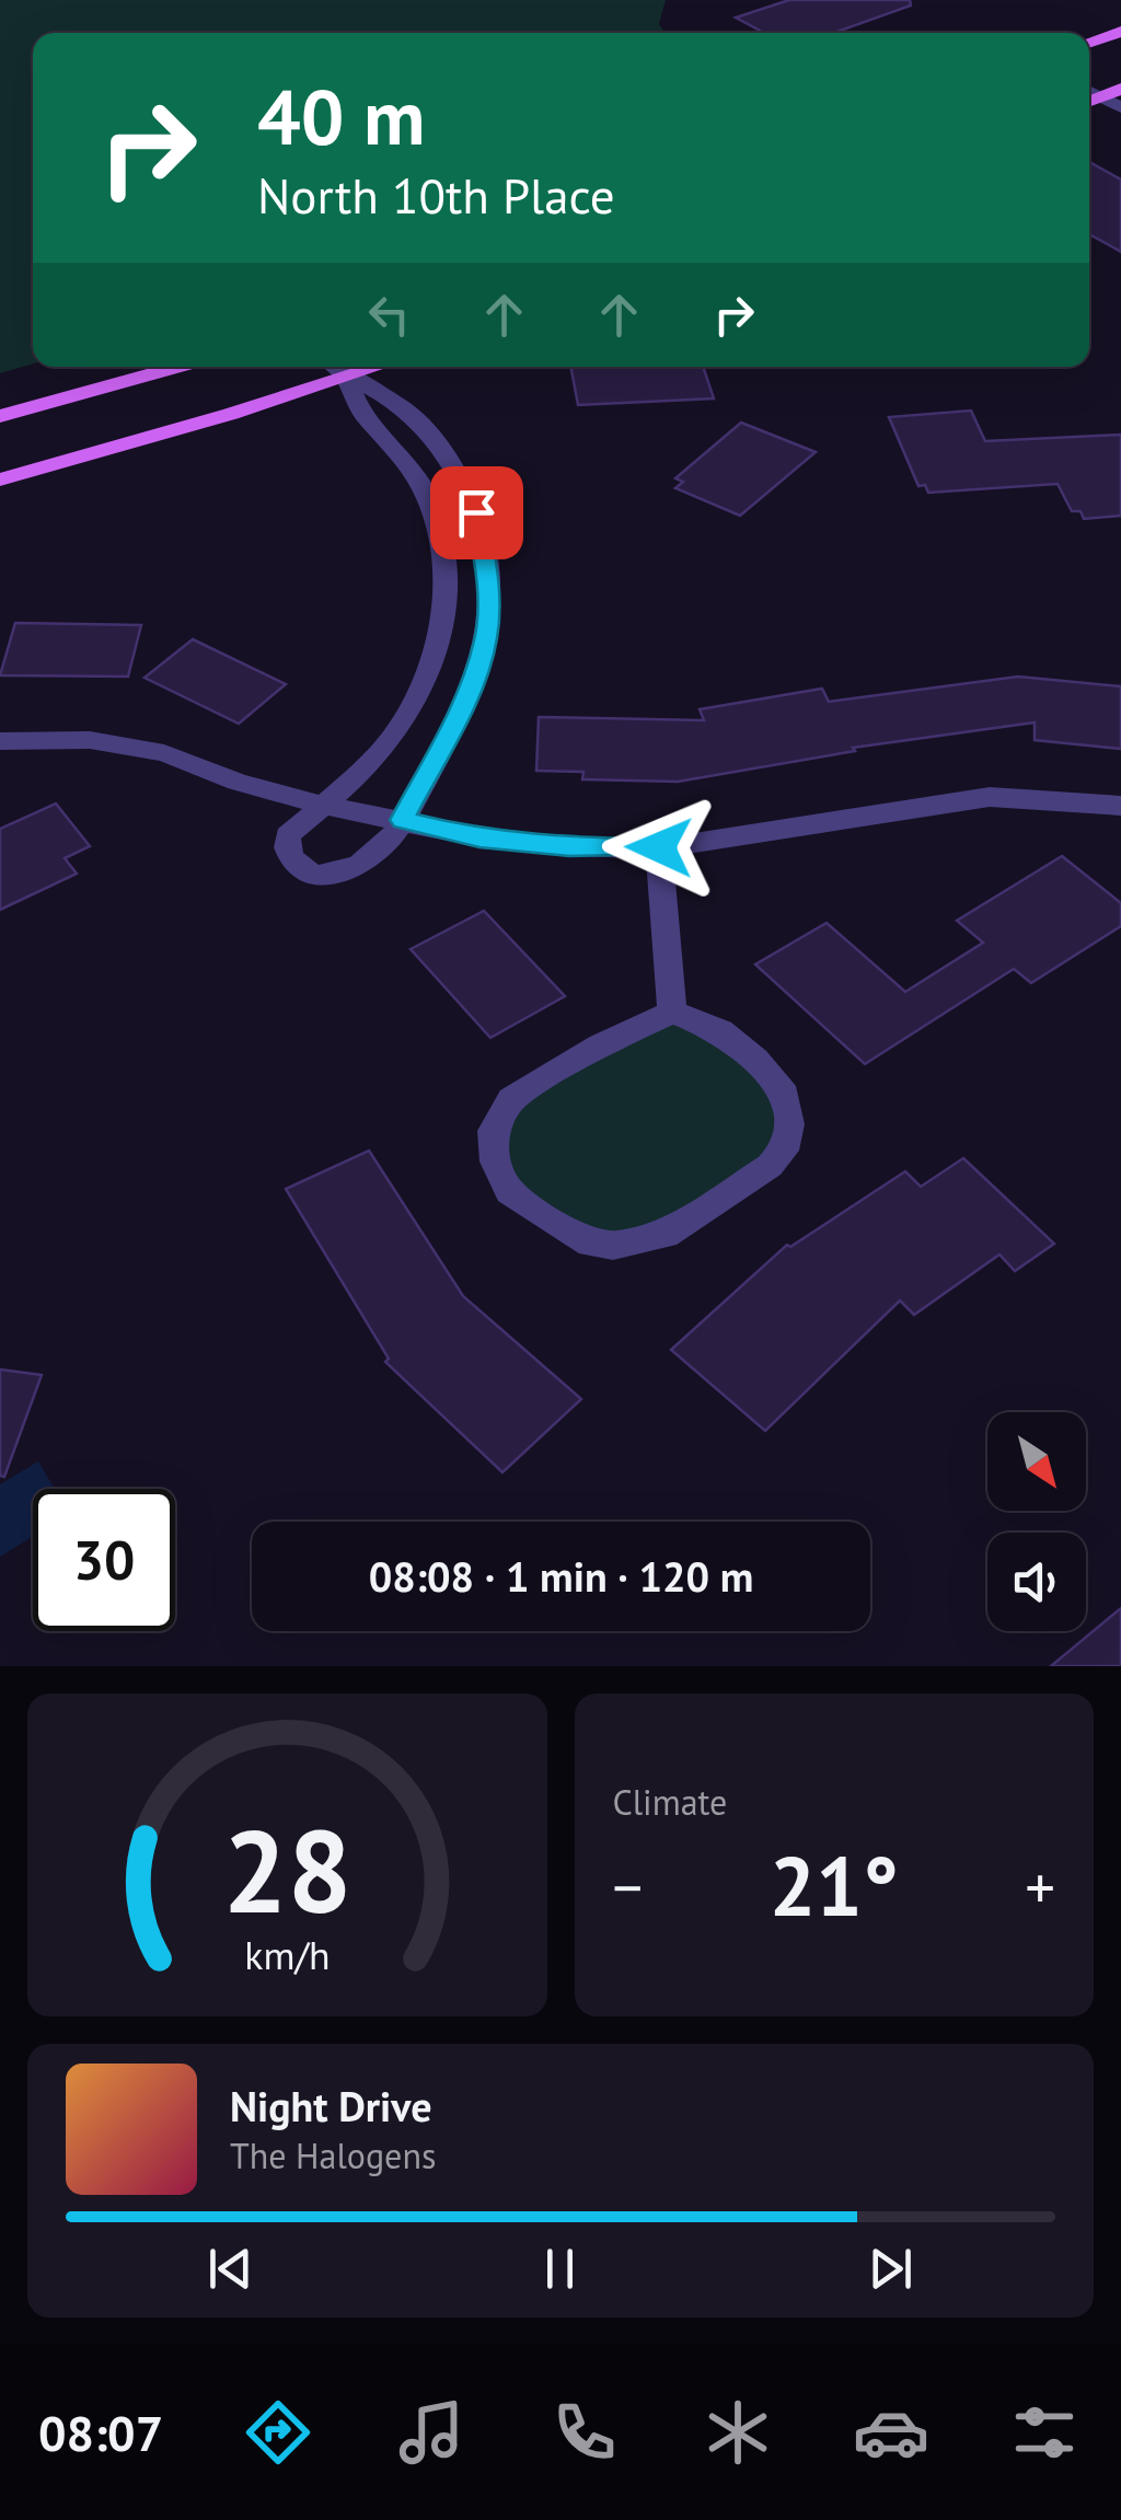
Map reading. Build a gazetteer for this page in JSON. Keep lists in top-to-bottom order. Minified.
{"north":"bottom right","page":{"turn":["40 m","North 10th Place"],"limit":"30","trip":"08:08 · 1 min · 120 m","tile":"Climate","heat":["−","21°","+"],"song":["Night Drive","The Halogens"],"tabs":"08:07","gauge":["28","km/h"]}}
